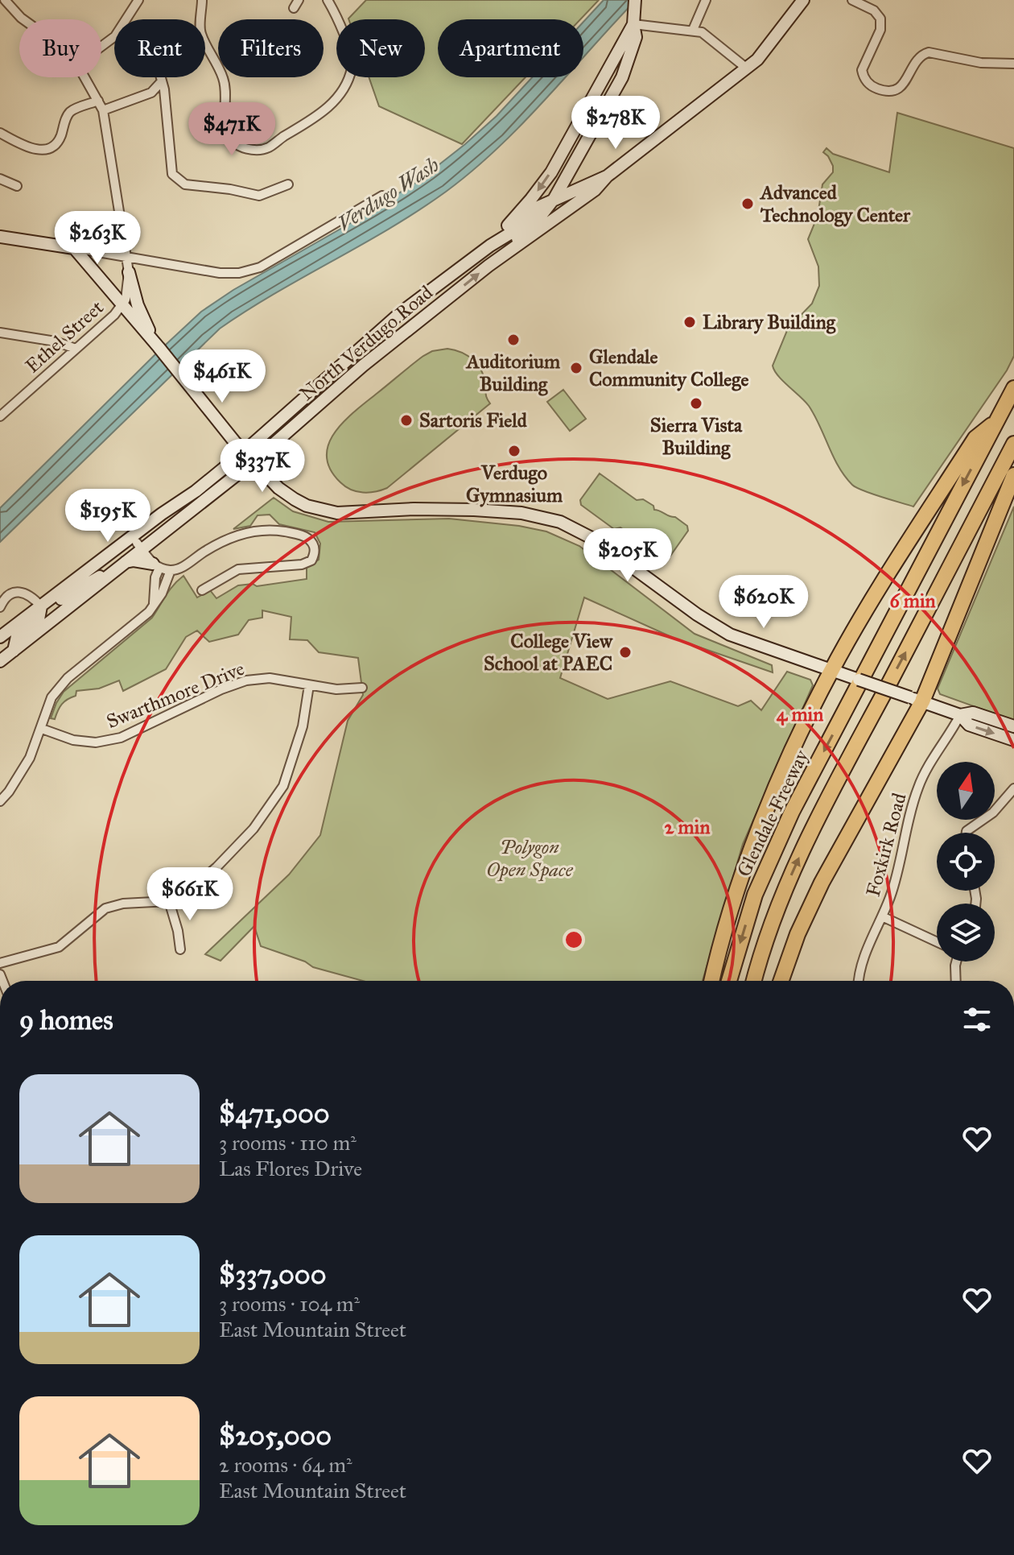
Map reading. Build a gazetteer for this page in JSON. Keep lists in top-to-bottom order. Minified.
{"streets":{"highway":["Glendale Freeway"],"main road":["North Verdugo Road"],"street":["Ethel Street","Swarthmore Drive","Foxkirk Road"]},"water":["Verdugo Wash"],"parks":["Polygon Open Space"],"places":["Advanced Technology Center","Library Building","Auditorium Building","Glendale Community College","Sierra Vista Building","Sartoris Field","Verdugo Gymnasium","College View School at PAEC"],"north":"top","page":{"chip":["Buy","Rent","Filters","New","Apartment"],"price":["$278K","$471K","$263K","$461K","$337K","$195K","$205K","$620K","$661K"],"heading":"9 homes","list":[{"name":"$471,000","note":"3 rooms · 110 m² · Las Flores Drive"},{"name":"$337,000","note":"3 rooms · 104 m² · East Mountain Street"},{"name":"$205,000","note":"2 rooms · 64 m² · East Mountain Street"}]},"rings":["6 min","4 min","2 min"]}
